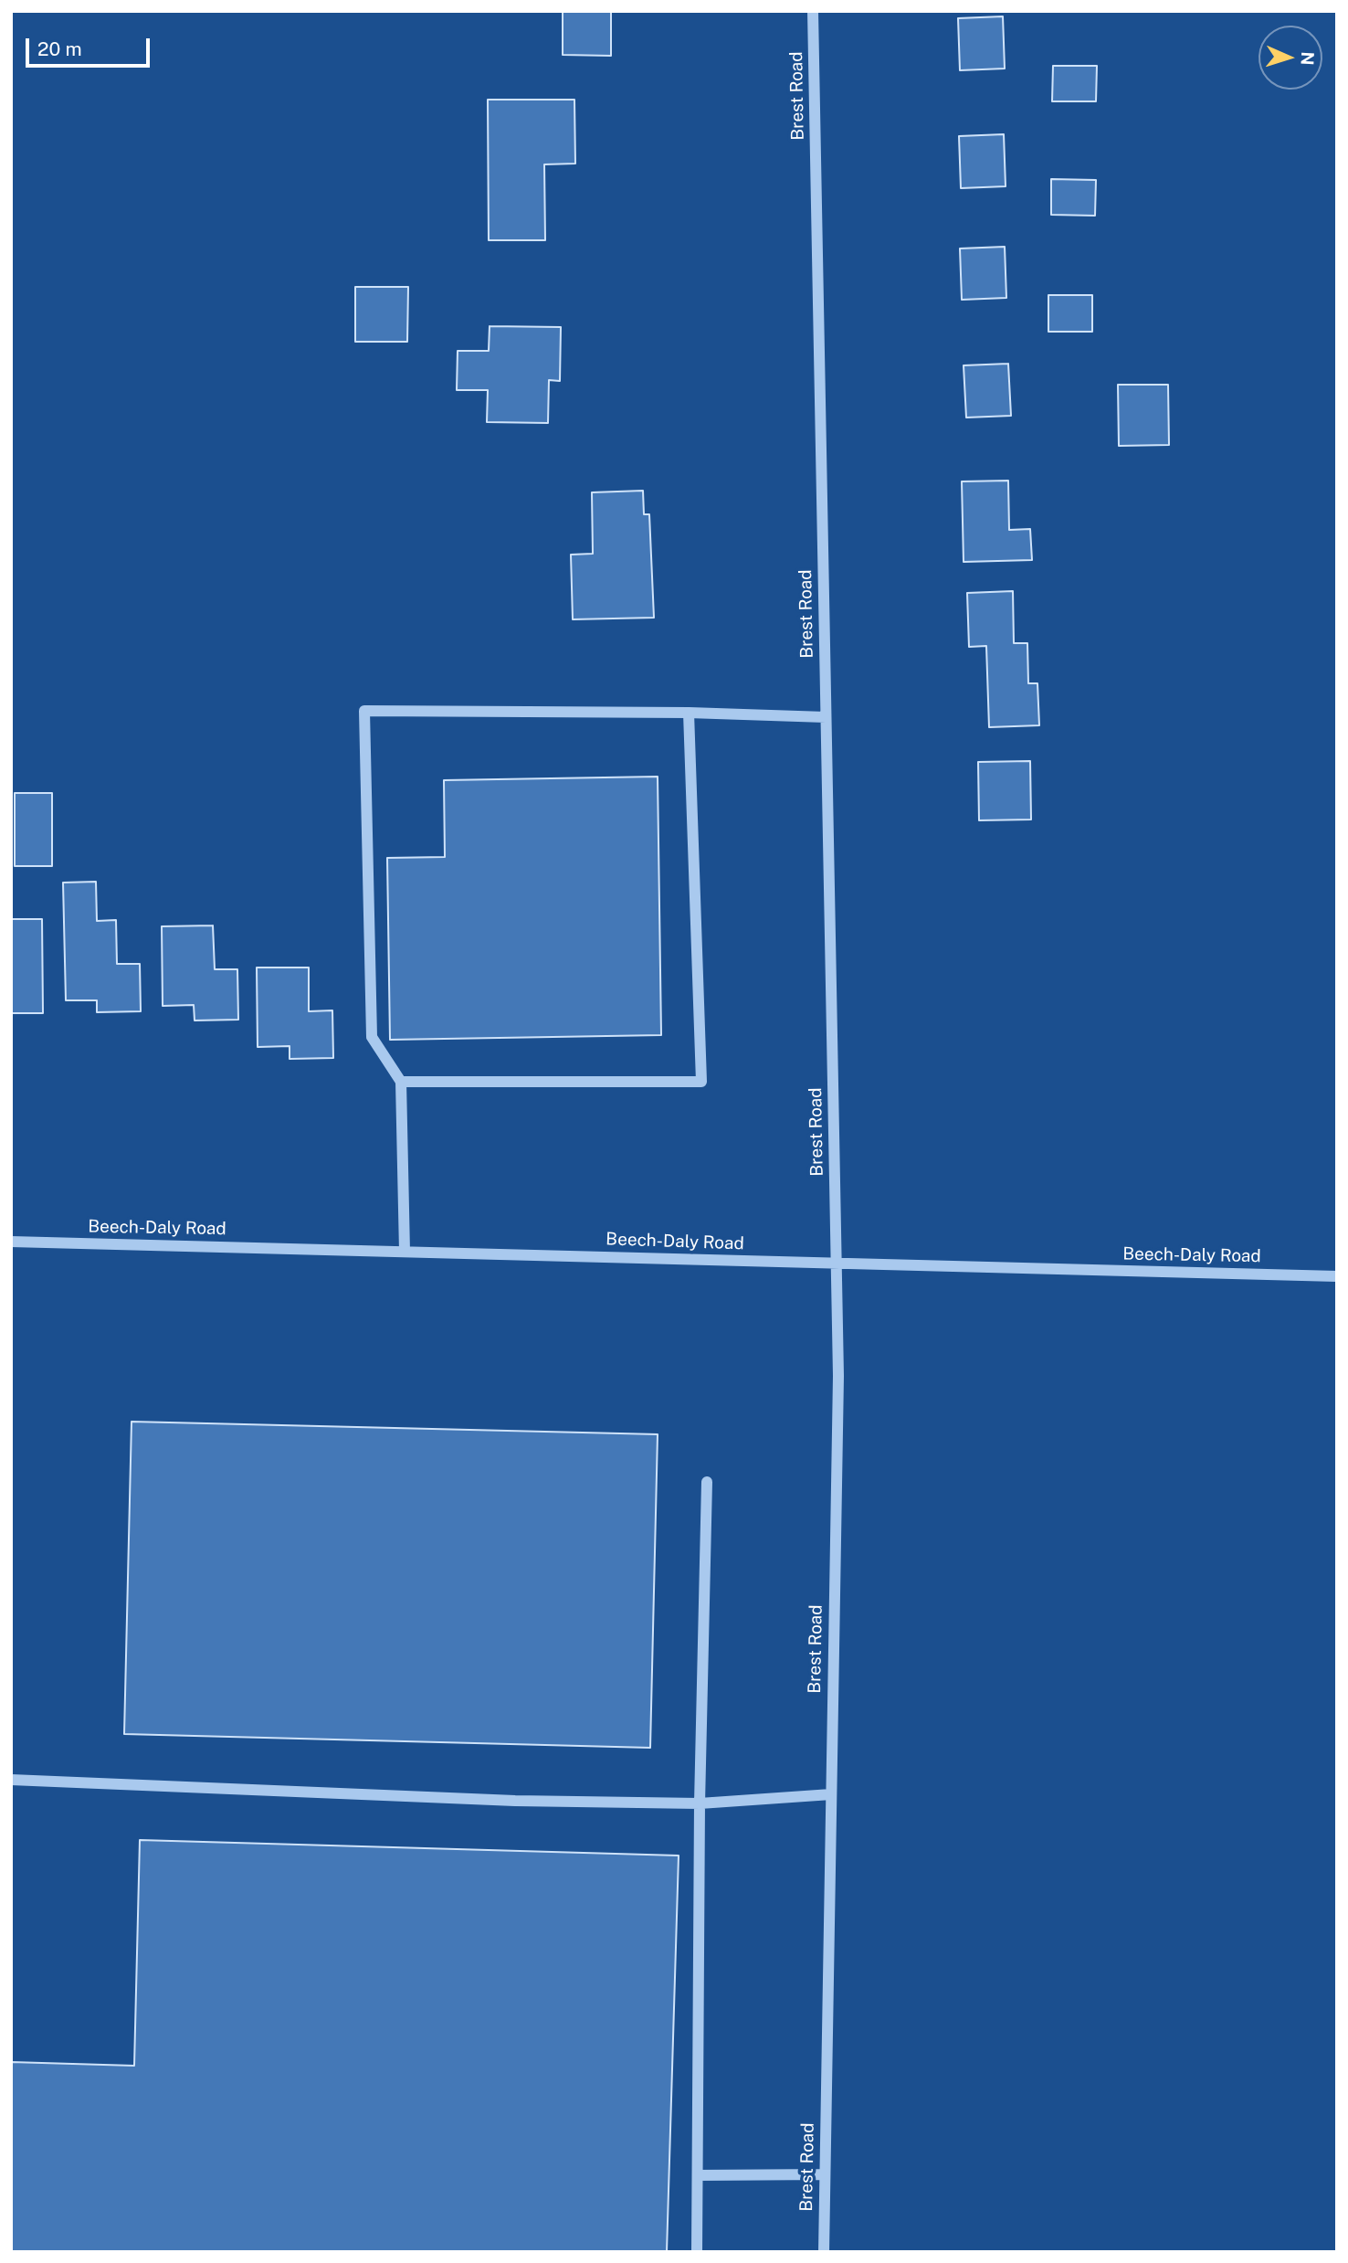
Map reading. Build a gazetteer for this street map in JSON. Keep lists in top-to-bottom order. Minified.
{"streets":{"street":["Brest Road","Beech-Daly Road"]},"crossings":[["Brest Road","Beech-Daly Road"]],"scale_bar":"20 m","north":"right"}
